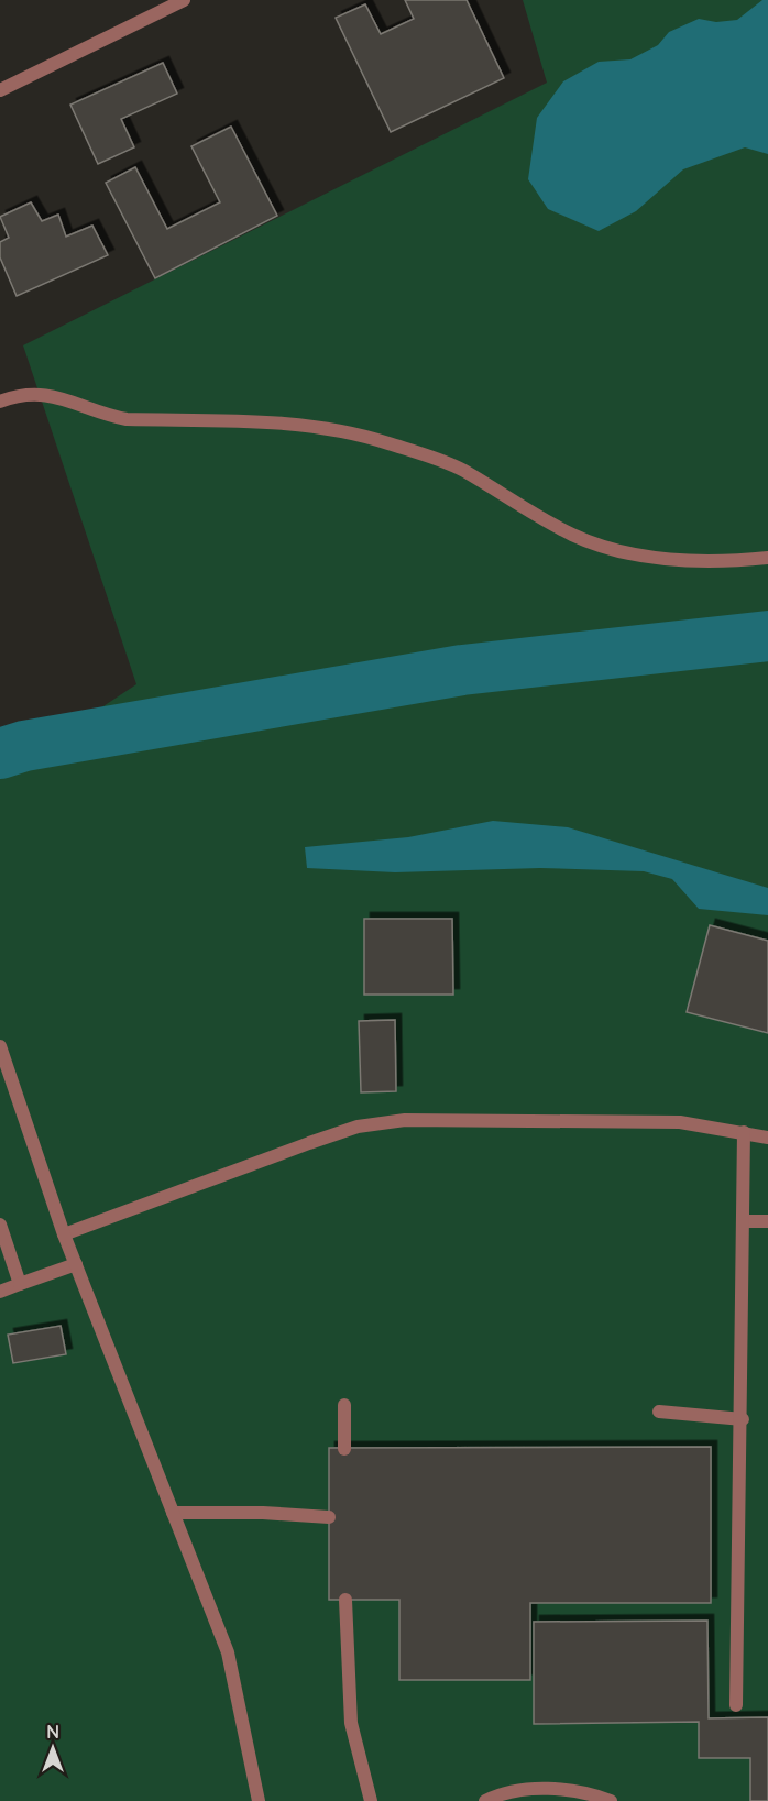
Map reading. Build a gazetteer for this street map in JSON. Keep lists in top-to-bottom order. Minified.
{"north":"top"}
